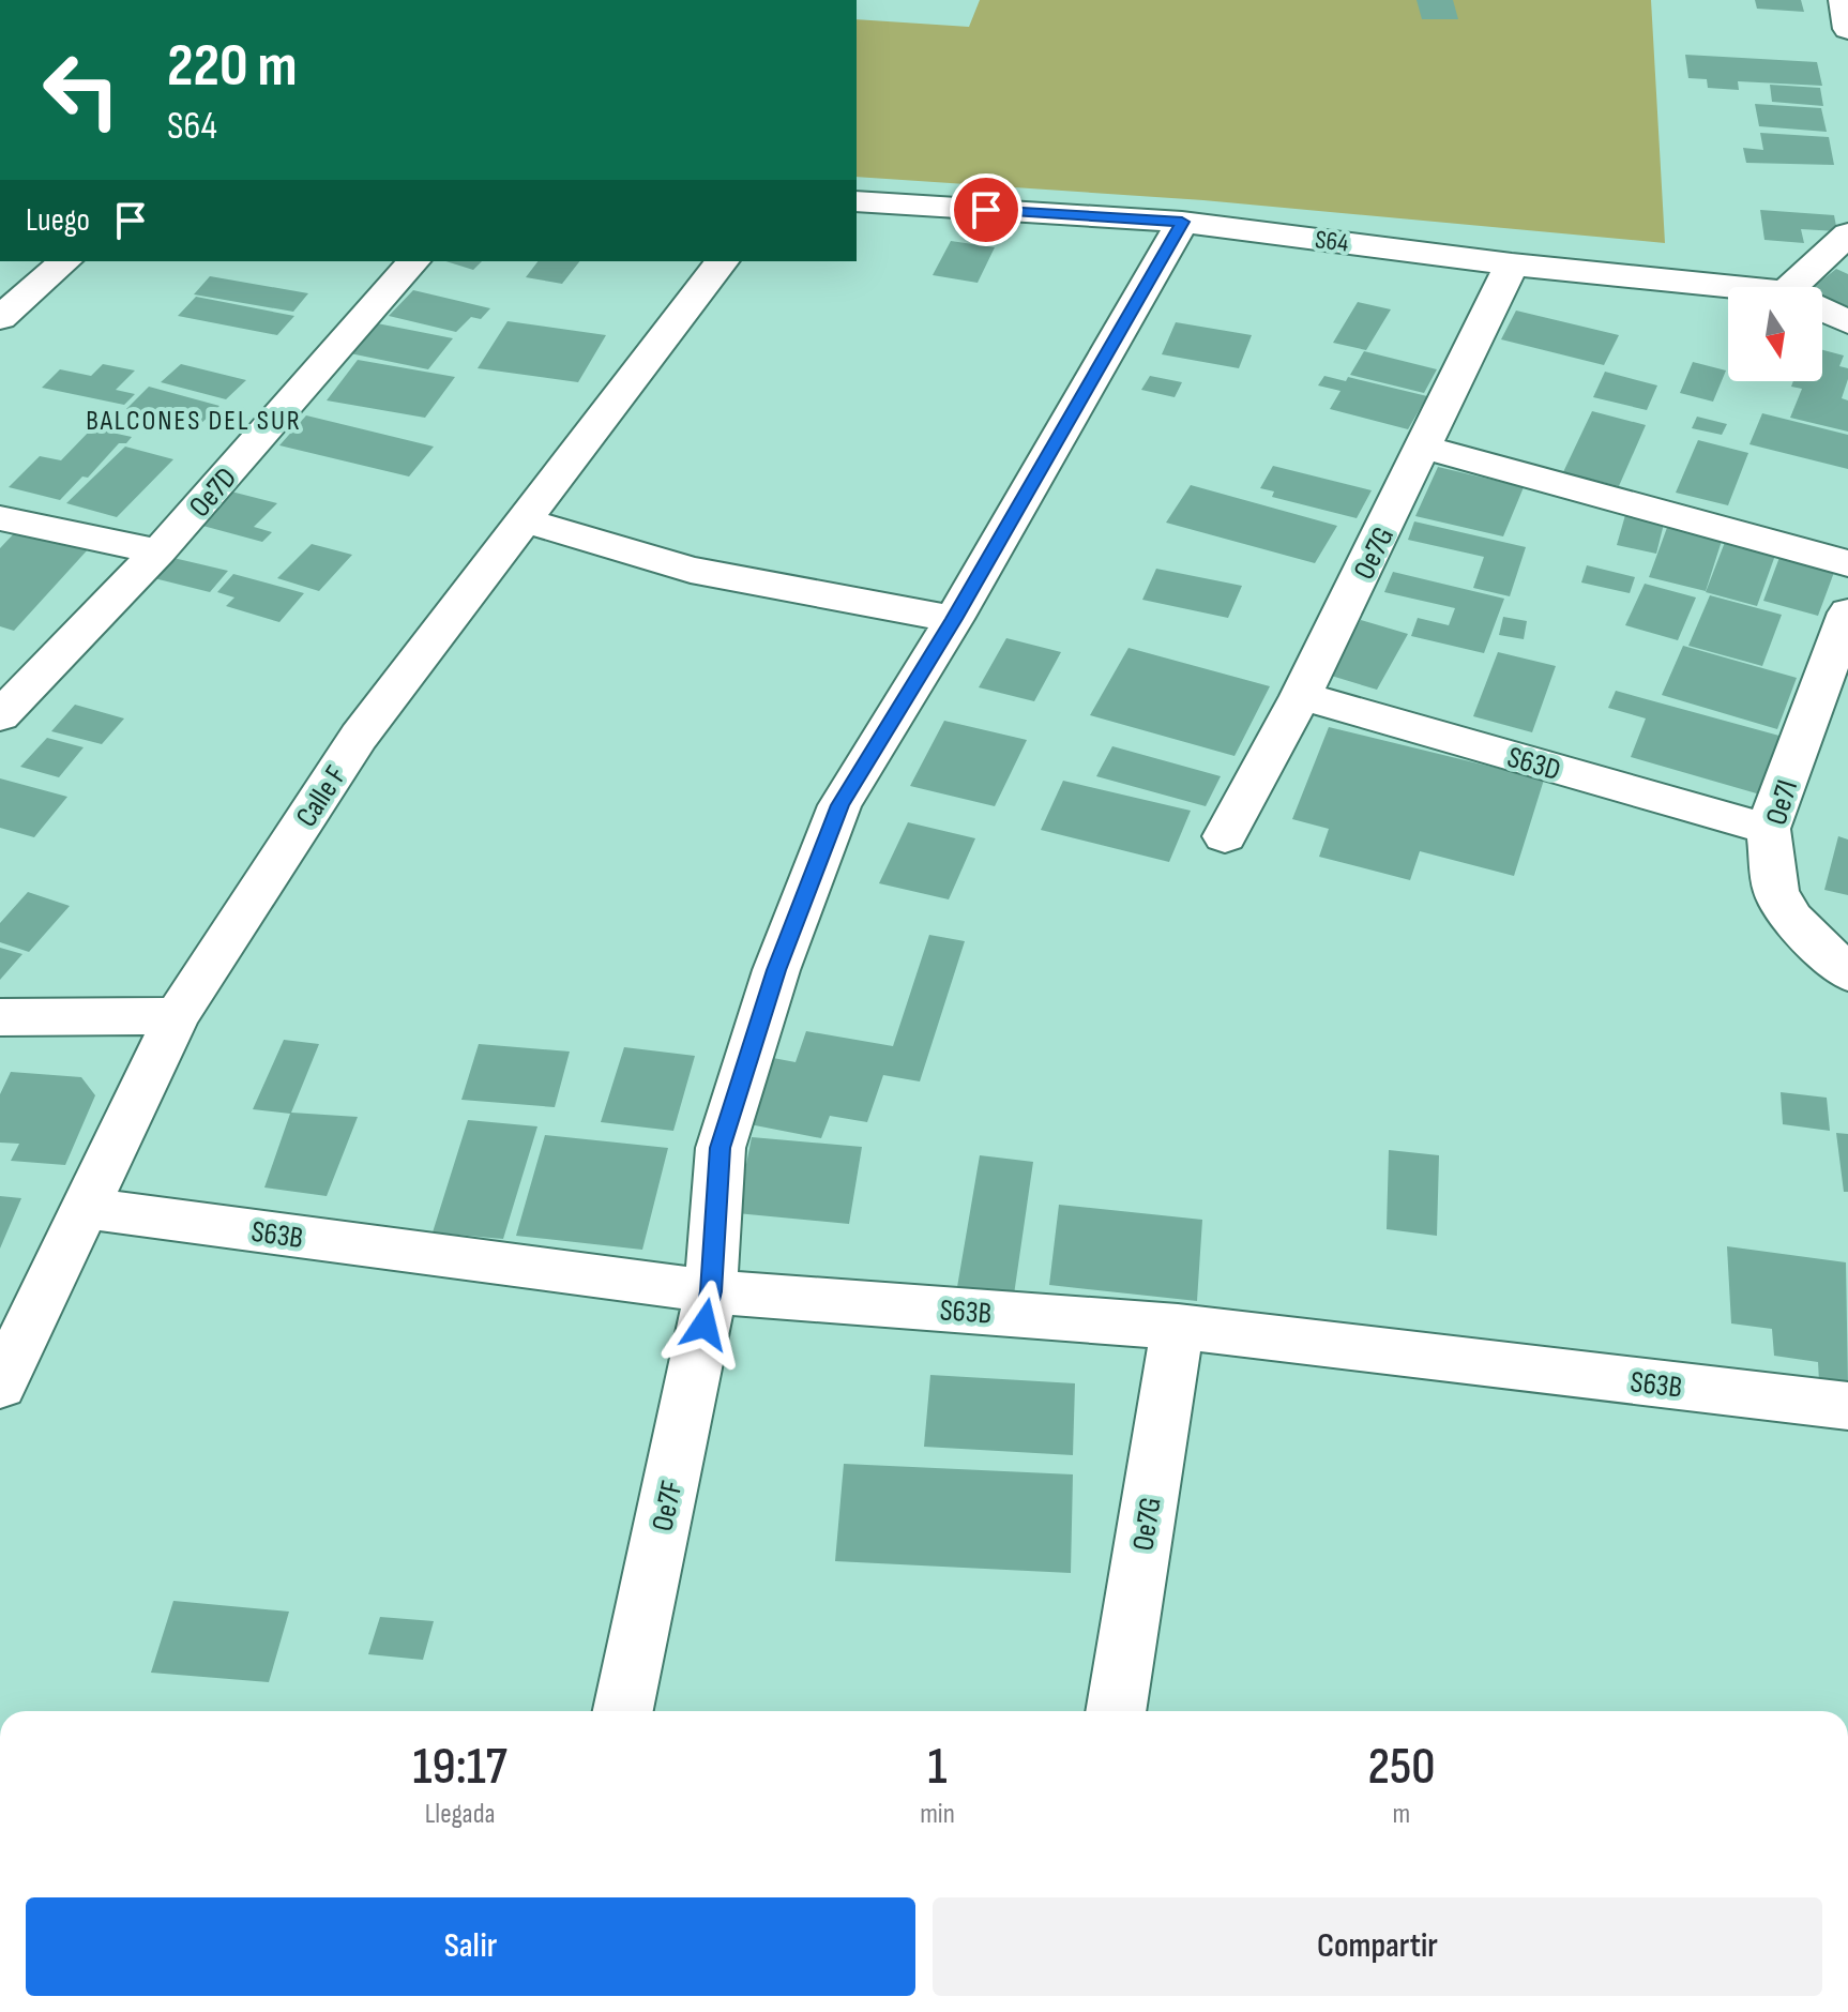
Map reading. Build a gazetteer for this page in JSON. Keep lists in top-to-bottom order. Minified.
{"streets":{"street":["S64","Oe7D","Oe7G","S63D","Calle F","Oe7I","S63B","Oe7F"]},"crossings":[["S64","Oe7G"],["S64","Oe7F"],["Oe7G","S63D"],["Oe7G","S63B"],["S63D","Oe7I"],["Calle F","S63B"],["S63B","Oe7F"]],"districts":["BALCONES DEL SUR"],"north":"bottom","page":{"turn":["220 m","S64"],"then":"Luego","eta":["19:17","Llegada","1","min","250","m"],"buttons":["Salir","Compartir"]}}
